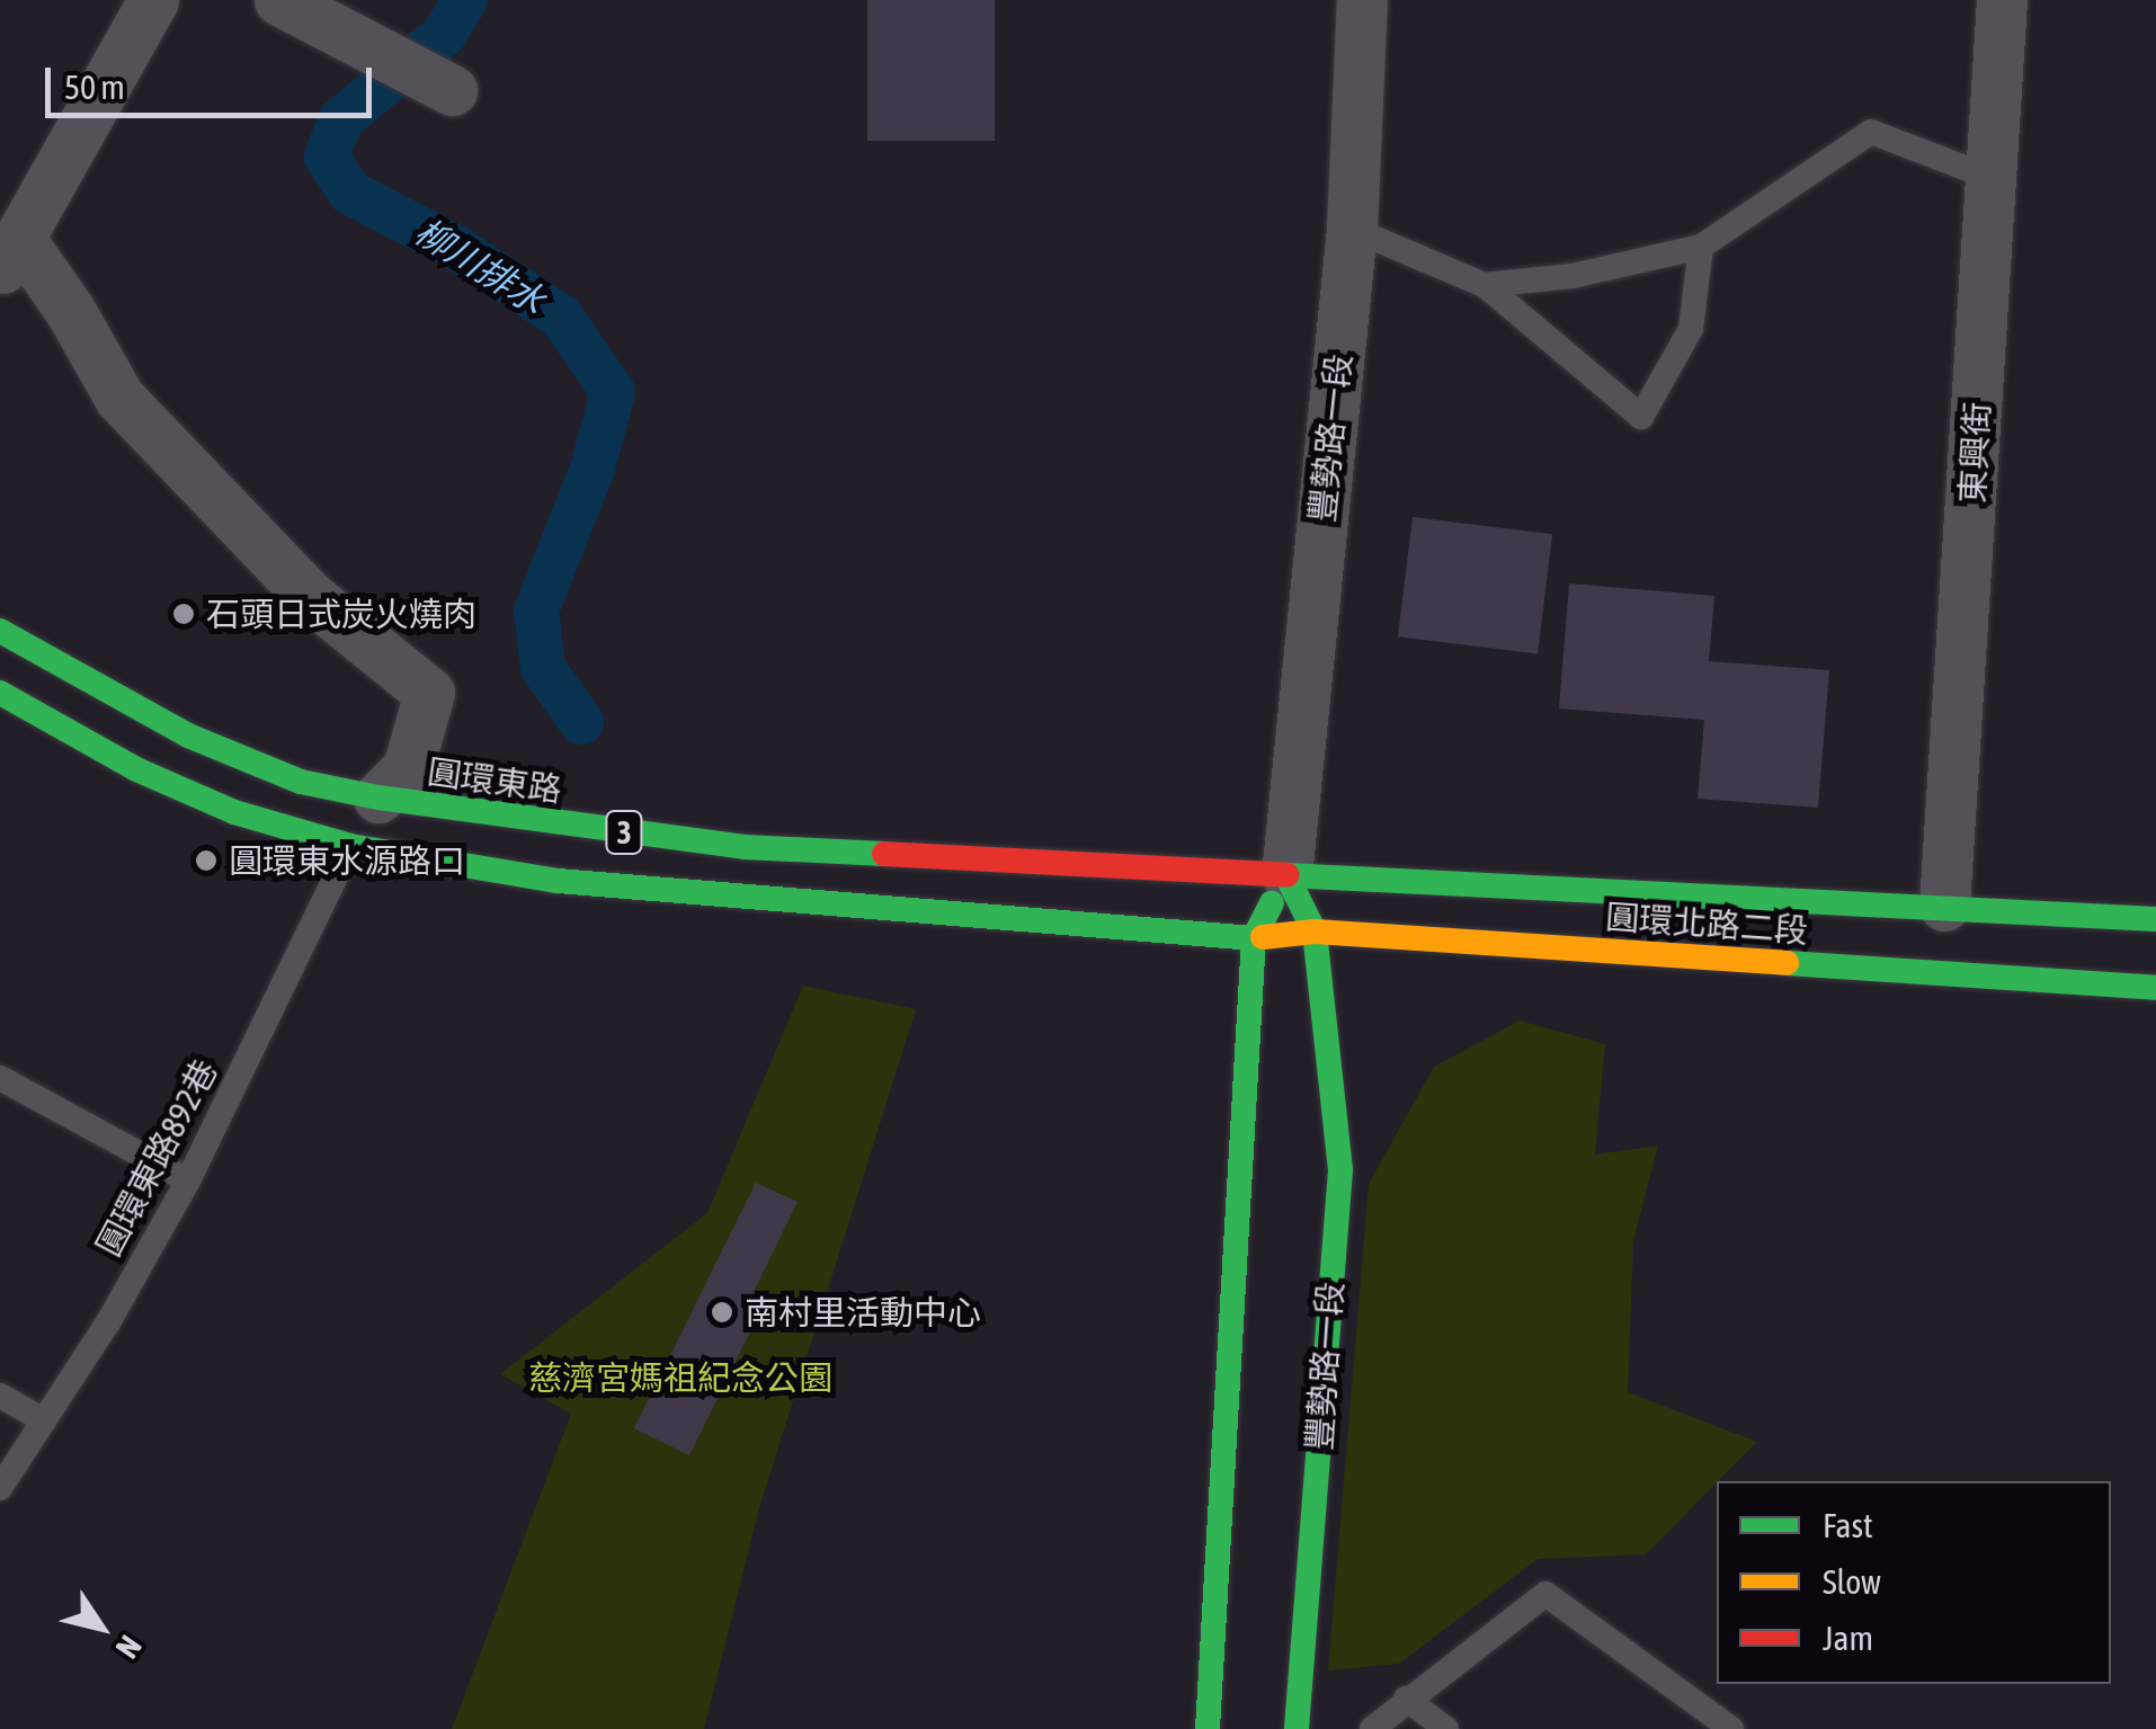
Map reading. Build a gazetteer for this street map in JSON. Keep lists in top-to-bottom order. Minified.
{"streets":{"main road":["豐勢路一段","圓環東路","3","圓環北路二段"],"street":["東興街"],"lane":["圓環東路892巷"]},"crossings":[["豐勢路一段","圓環東路"],["豐勢路一段","3"],["豐勢路一段","圓環北路二段"],["東興街","圓環北路二段"],["圓環東路","圓環北路二段"],["3","圓環北路二段"],["3","圓環東路892巷"]],"water":["柳川排水"],"parks":["慈濟宮媽祖紀念公園"],"places":["石頭日式炭火燒肉","圓環東水源路口","南村里活動中心"],"legend":["Fast","Slow","Jam"],"scale_bar":"50 m","north":"bottom right"}
